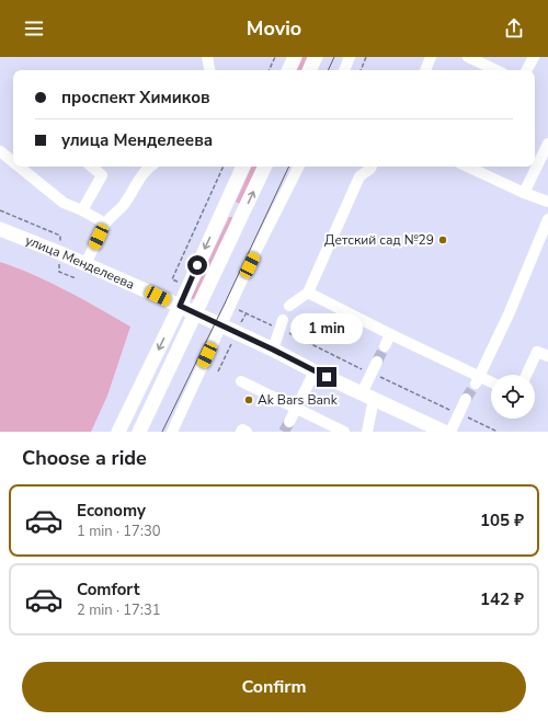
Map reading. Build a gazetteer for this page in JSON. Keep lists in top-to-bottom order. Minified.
{"streets":{"main road":["улица Менделеева"]},"places":["Детский сад №29","Ak Bars Bank"],"page":{"header":"Movio","banner":["проспект Химиков","улица Менделеева"],"bubble":"1 min","heading":"Choose a ride","list":[{"name":"Economy","note":"1 min · 17:30","value":"105 ₽"},{"name":"Comfort","note":"2 min · 17:31","value":"142 ₽"}],"buttons":"Confirm"}}
